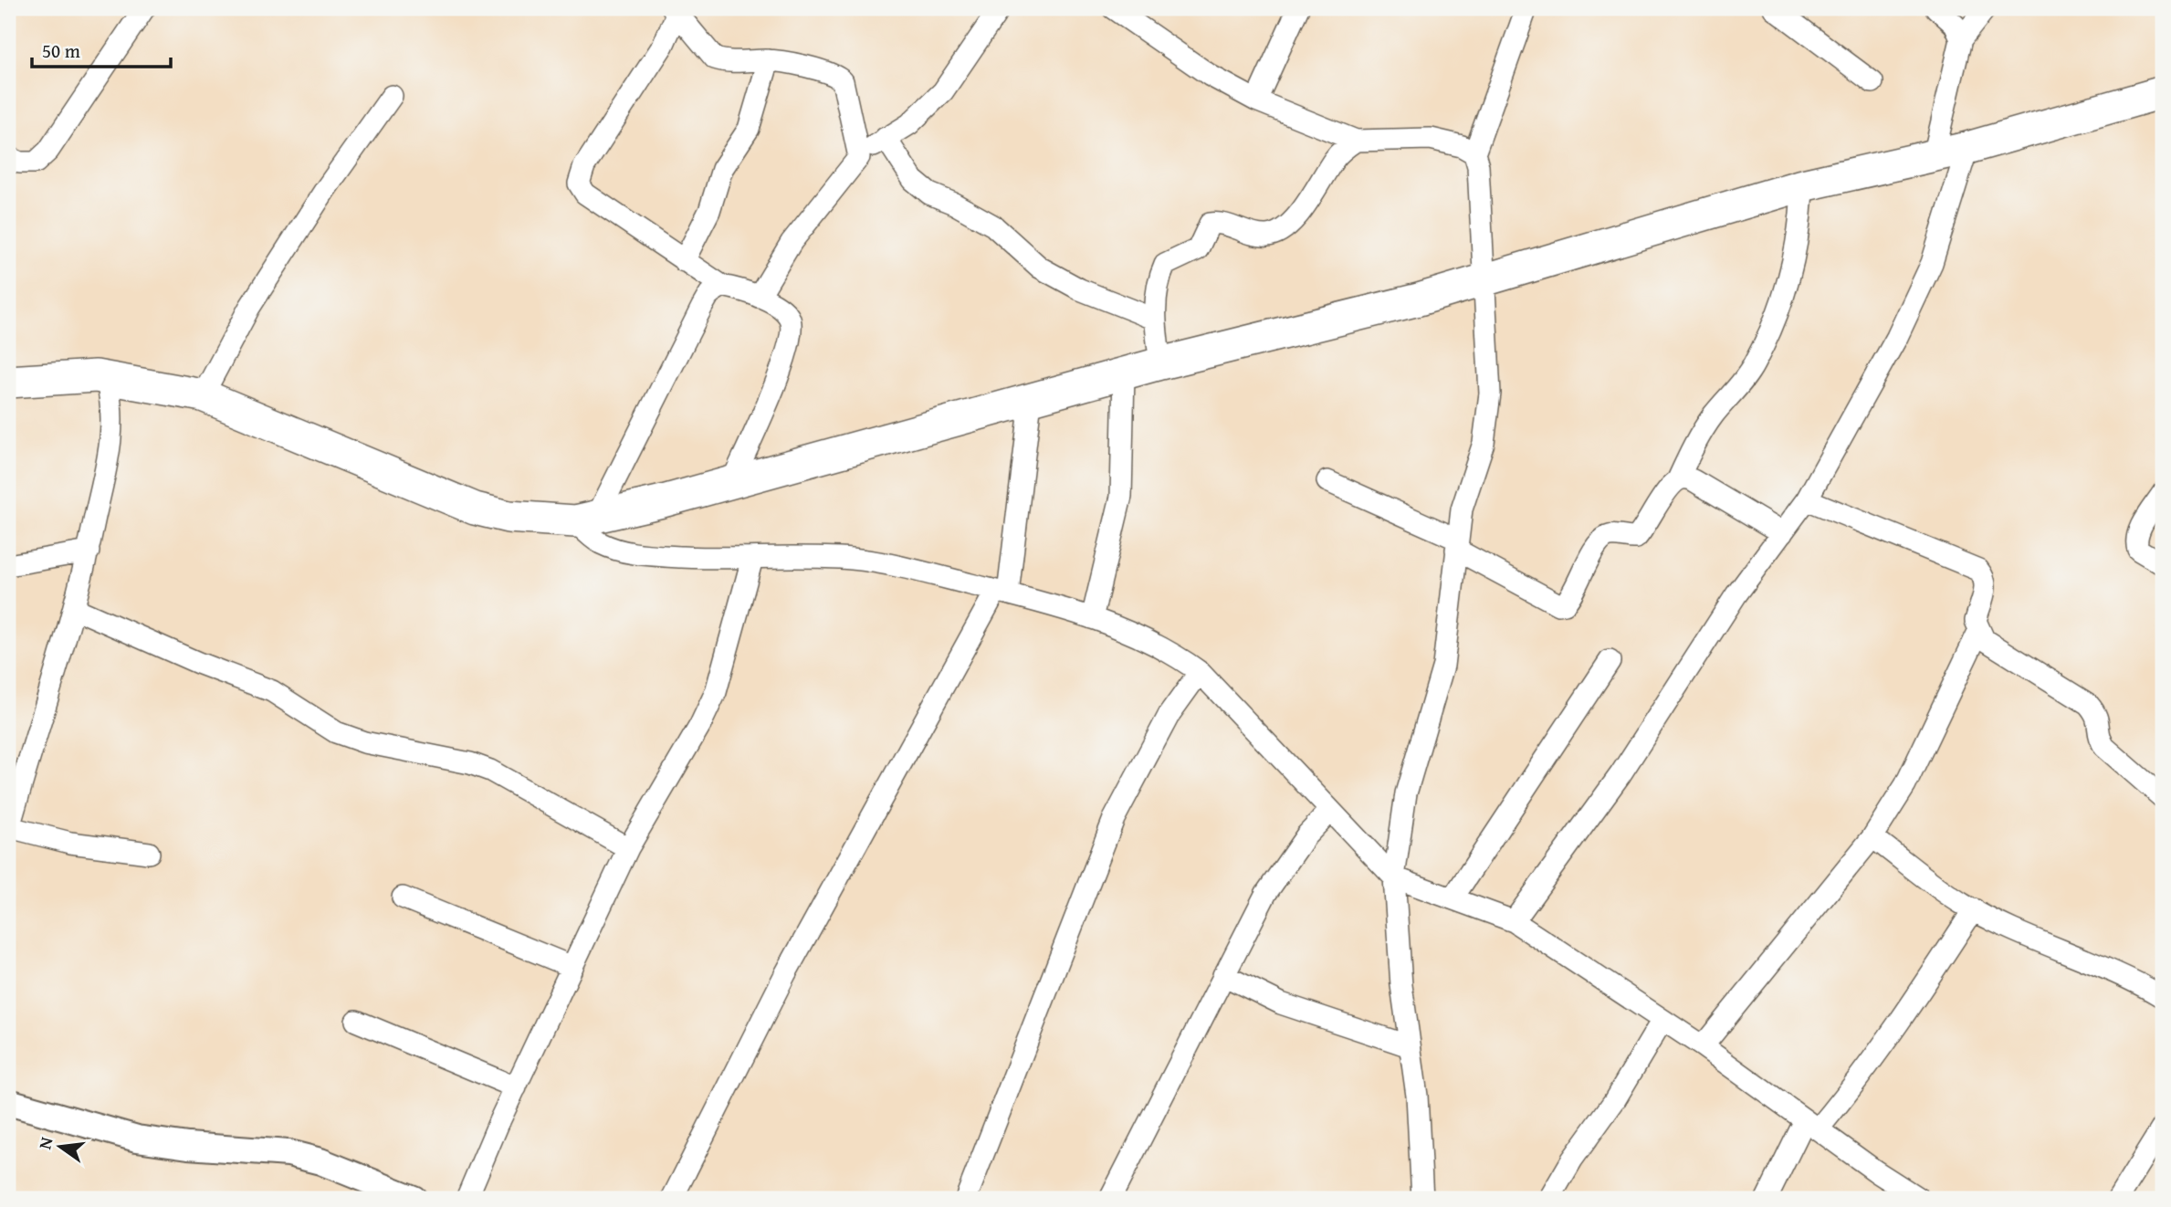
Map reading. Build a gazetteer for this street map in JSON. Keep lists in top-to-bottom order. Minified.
{"scale_bar":"50 m","north":"left"}
